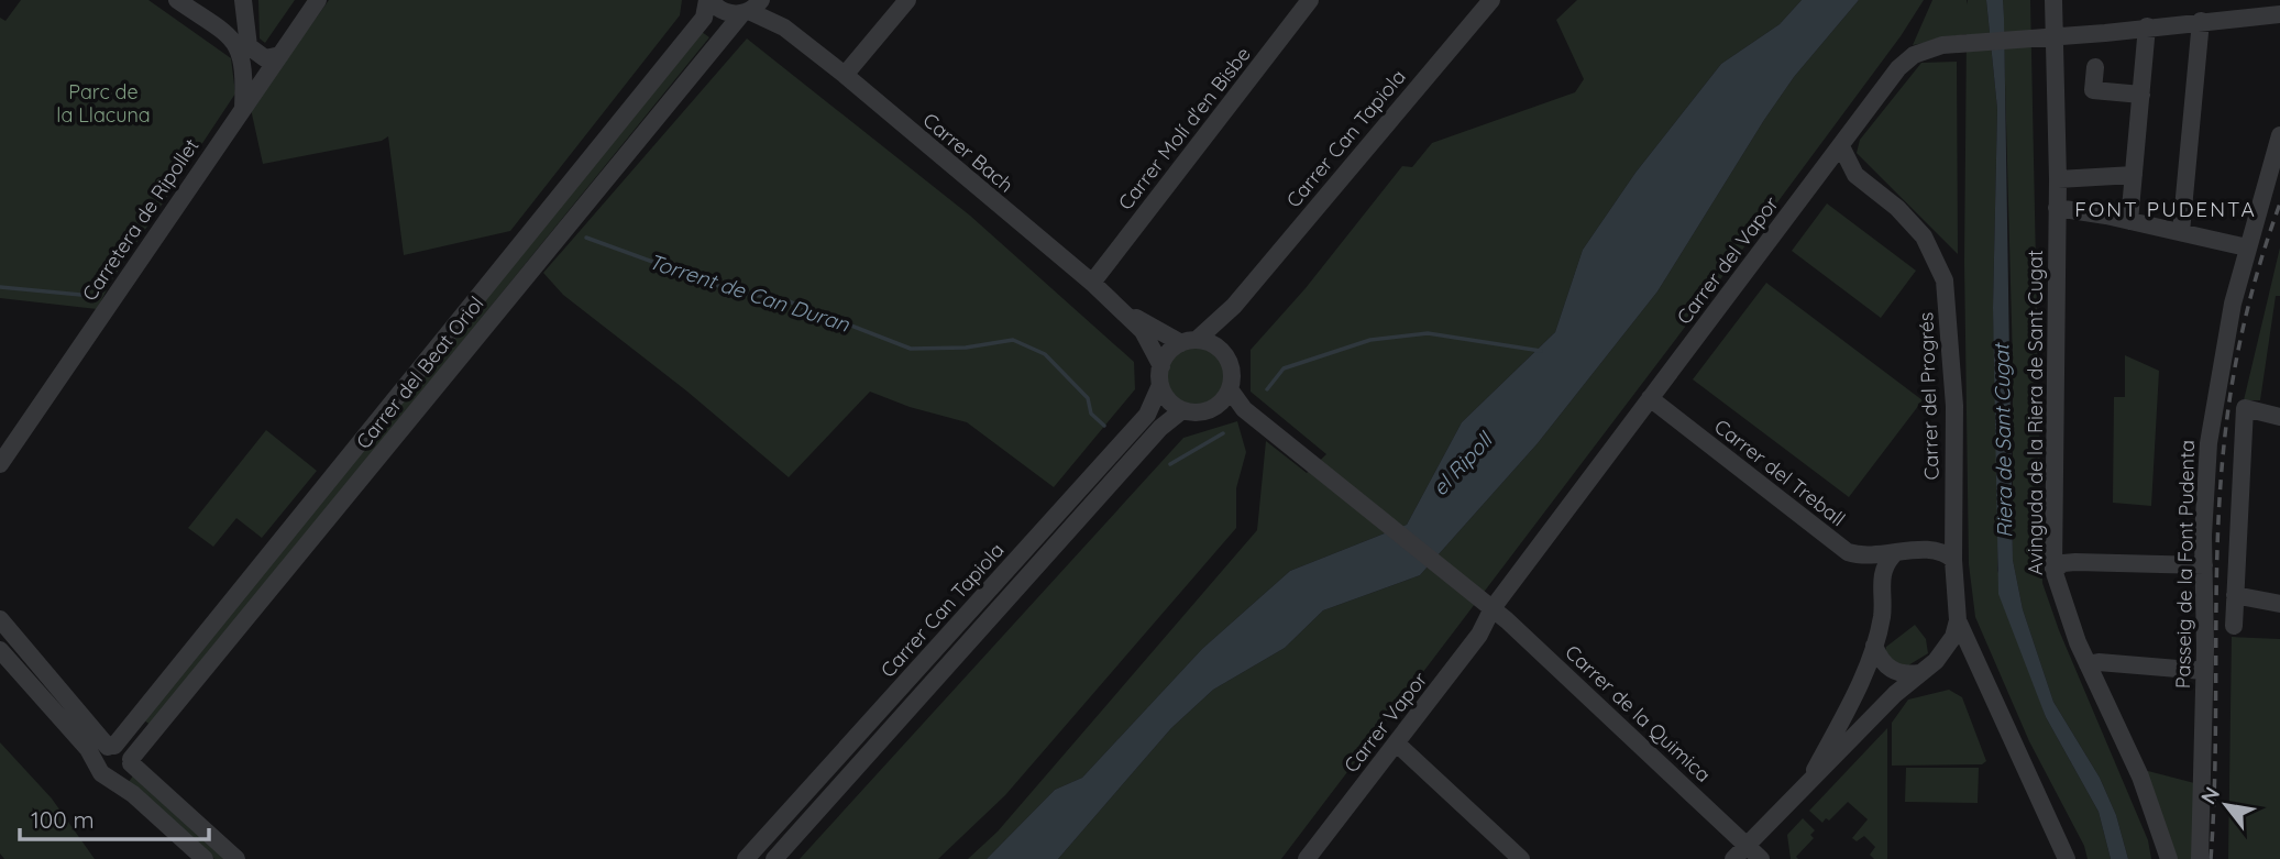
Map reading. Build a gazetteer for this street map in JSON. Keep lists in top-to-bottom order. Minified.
{"streets":{"street":["Carrer Molí d'en Bisbe","Carrer Can Tapiola","Carrer Bach","Carretera de Ripollet","Carrer del Vapor","Carrer del Beat Oriol","Carrer del Progrés","Avinguda de la Riera de Sant Cugat","Carrer del Treball","Passeig de la Font Pudenta","Carrer de la Quimica","Carrer Vapor"]},"crossings":[["Carrer Molí d'en Bisbe","Carrer Bach"],["Carrer Can Tapiola","Carrer Bach"],["Carrer Bach","Carrer del Beat Oriol"],["Carrer del Vapor","Carrer del Progrés"],["Carrer del Vapor","Avinguda de la Riera de Sant Cugat"],["Carrer del Vapor","Carrer del Treball"],["Carrer del Vapor","Carrer de la Quimica"],["Carrer del Vapor","Carrer Vapor"],["Carrer del Progrés","Carrer del Treball"],["Carrer de la Quimica","Carrer Vapor"]],"districts":["FONT PUDENTA"],"water":["Torrent de Can Duran","Riera de Sant Cugat","el Ripoll"],"parks":["Parc de la Llacuna"],"scale_bar":"100 m","north":"top left"}
